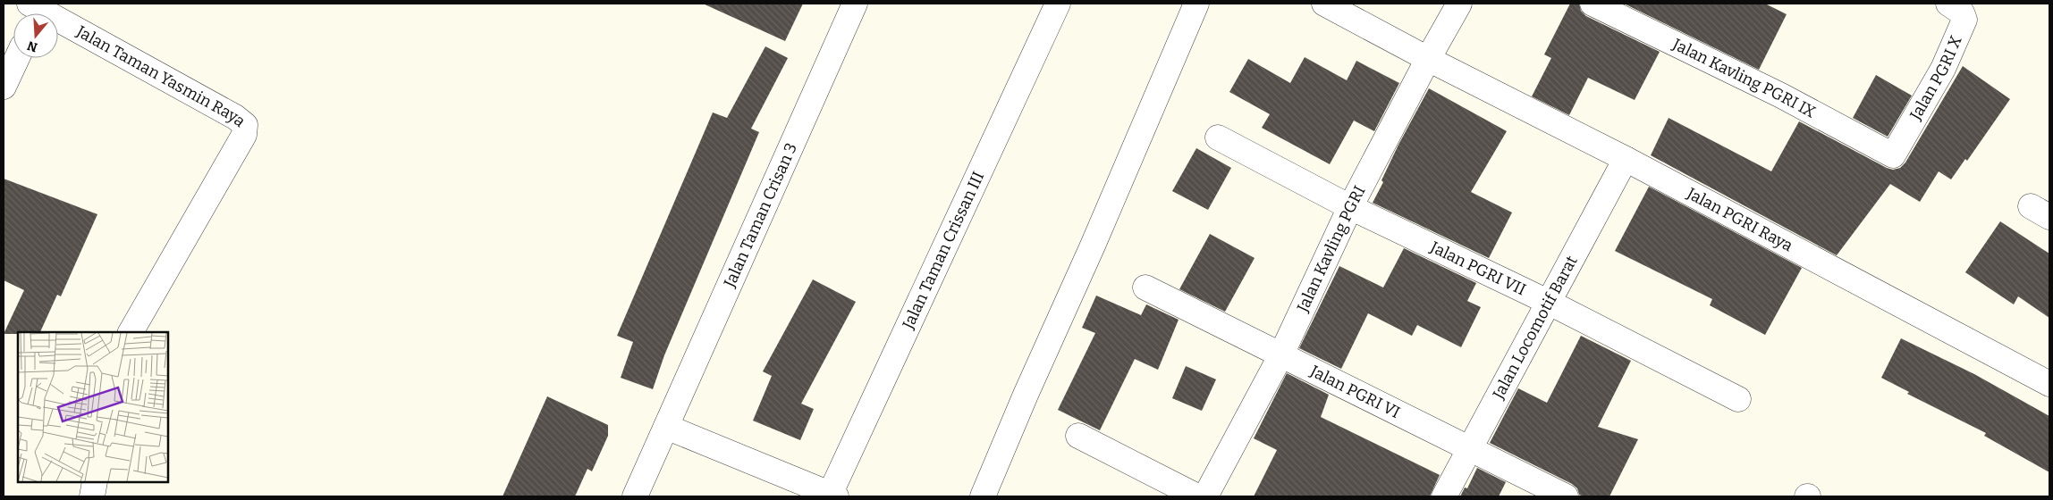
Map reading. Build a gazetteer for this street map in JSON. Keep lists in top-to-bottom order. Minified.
{"streets":{"street":["Jalan PGRI X","Jalan Taman Yasmin Raya","Jalan Kavling PGRI IX","Jalan Taman Crisan 3","Jalan PGRI Raya","Jalan Kavling PGRI","Jalan Taman Crissan III","Jalan PGRI VII","Jalan Locomotif Barat","Jalan PGRI VI"]},"crossings":[["Jalan PGRI X","Jalan Kavling PGRI IX"],["Jalan PGRI Raya","Jalan Kavling PGRI"],["Jalan PGRI Raya","Jalan Locomotif Barat"],["Jalan Kavling PGRI","Jalan PGRI VII"],["Jalan Kavling PGRI","Jalan PGRI VI"],["Jalan PGRI VII","Jalan Locomotif Barat"],["Jalan Locomotif Barat","Jalan PGRI VI"]],"north":"bottom"}
